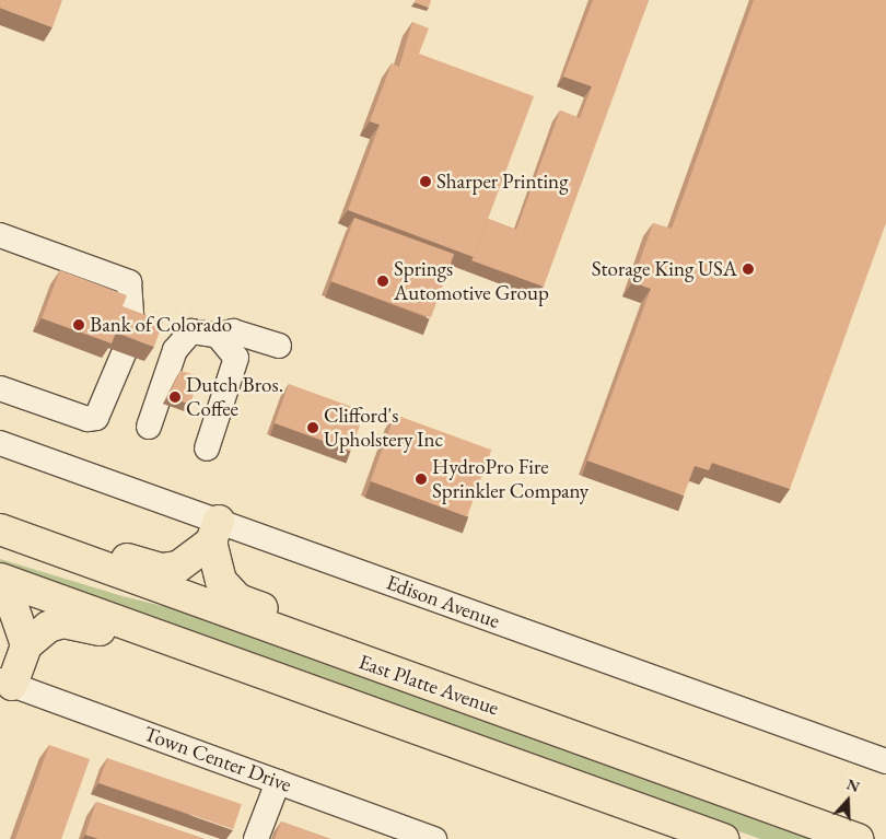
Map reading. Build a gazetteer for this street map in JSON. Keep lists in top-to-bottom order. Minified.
{"streets":{"highway":["East Platte Avenue"],"street":["Edison Avenue","Town Center Drive"]},"places":["Sharper Printing","Storage King USA","Springs Automotive Group","Bank of Colorado","Dutch Bros. Coffee","Clifford's Upholstery Inc","HydroPro Fire Sprinkler Company"],"north":"top"}
